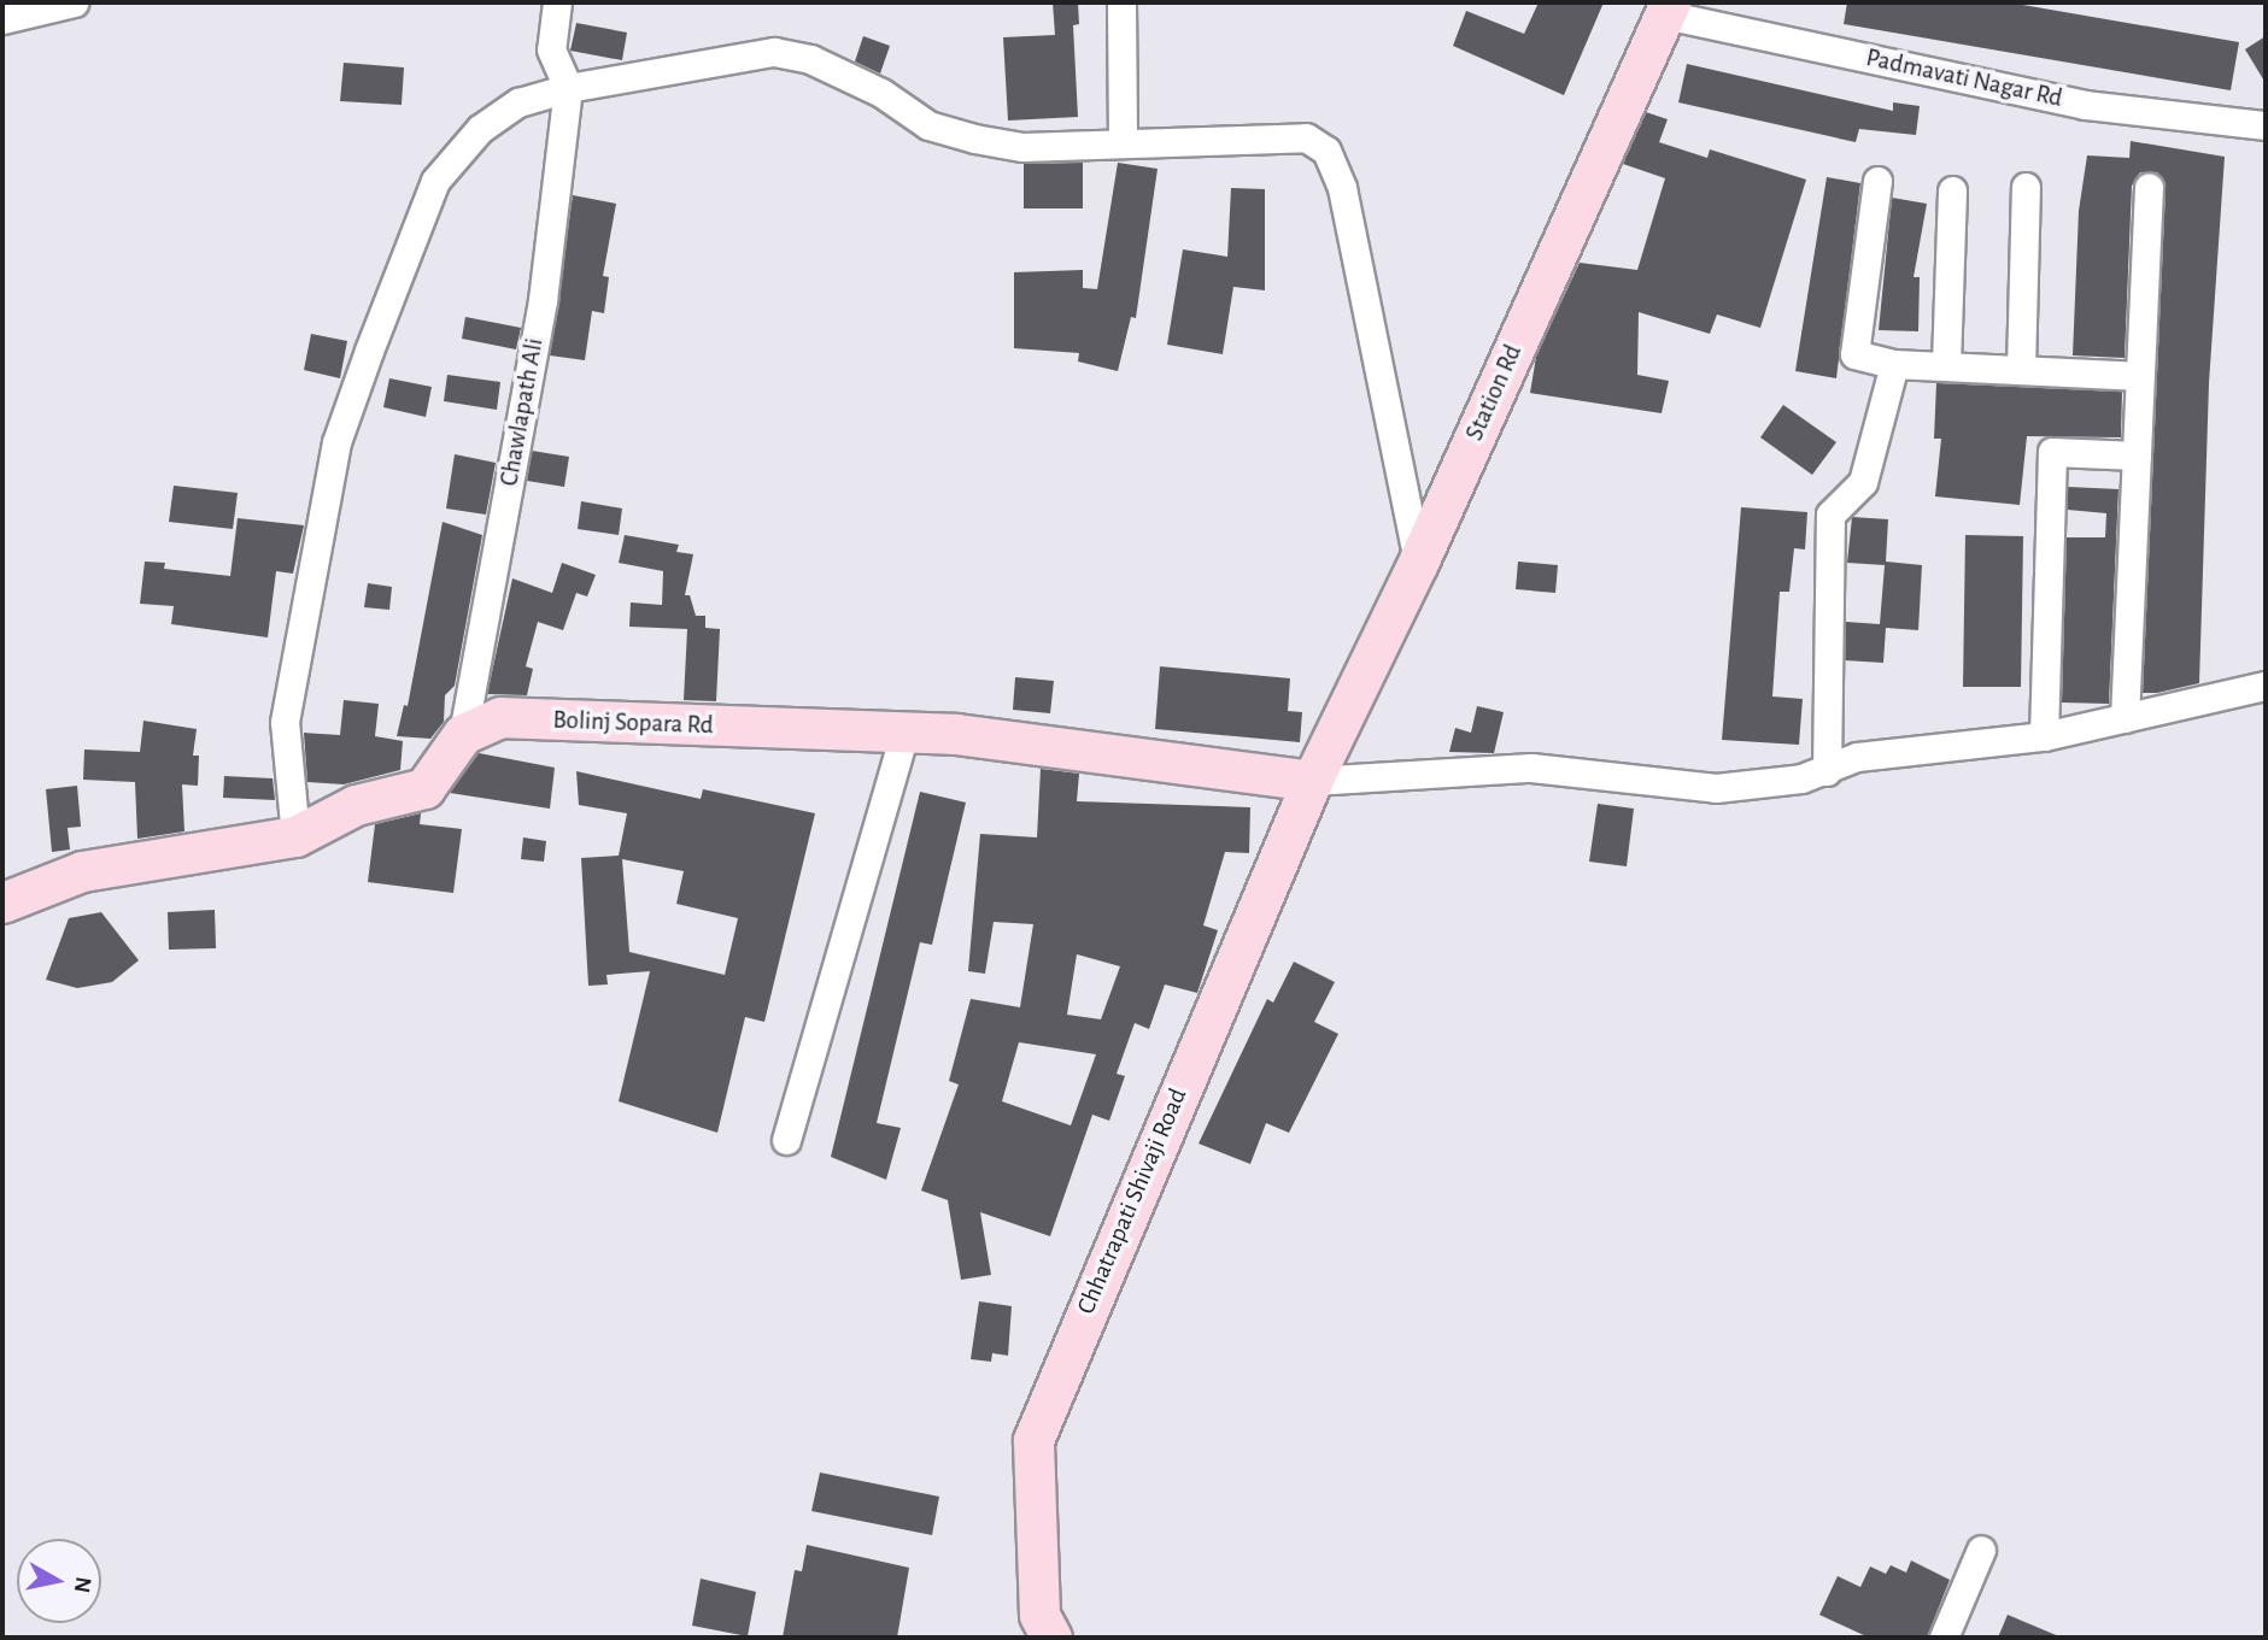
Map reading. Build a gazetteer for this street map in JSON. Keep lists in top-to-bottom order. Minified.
{"streets":{"main road":["Station Rd","Bolinj Sopara Rd","Chhatrapati Shivaji Road"],"street":["Padmavati Nagar Rd","Chawlapath Ali"]},"crossings":[["Padmavati Nagar Rd","Station Rd"],["Station Rd","Bolinj Sopara Rd"],["Station Rd","Chhatrapati Shivaji Road"],["Chawlapath Ali","Bolinj Sopara Rd"],["Bolinj Sopara Rd","Chhatrapati Shivaji Road"]],"north":"right"}
